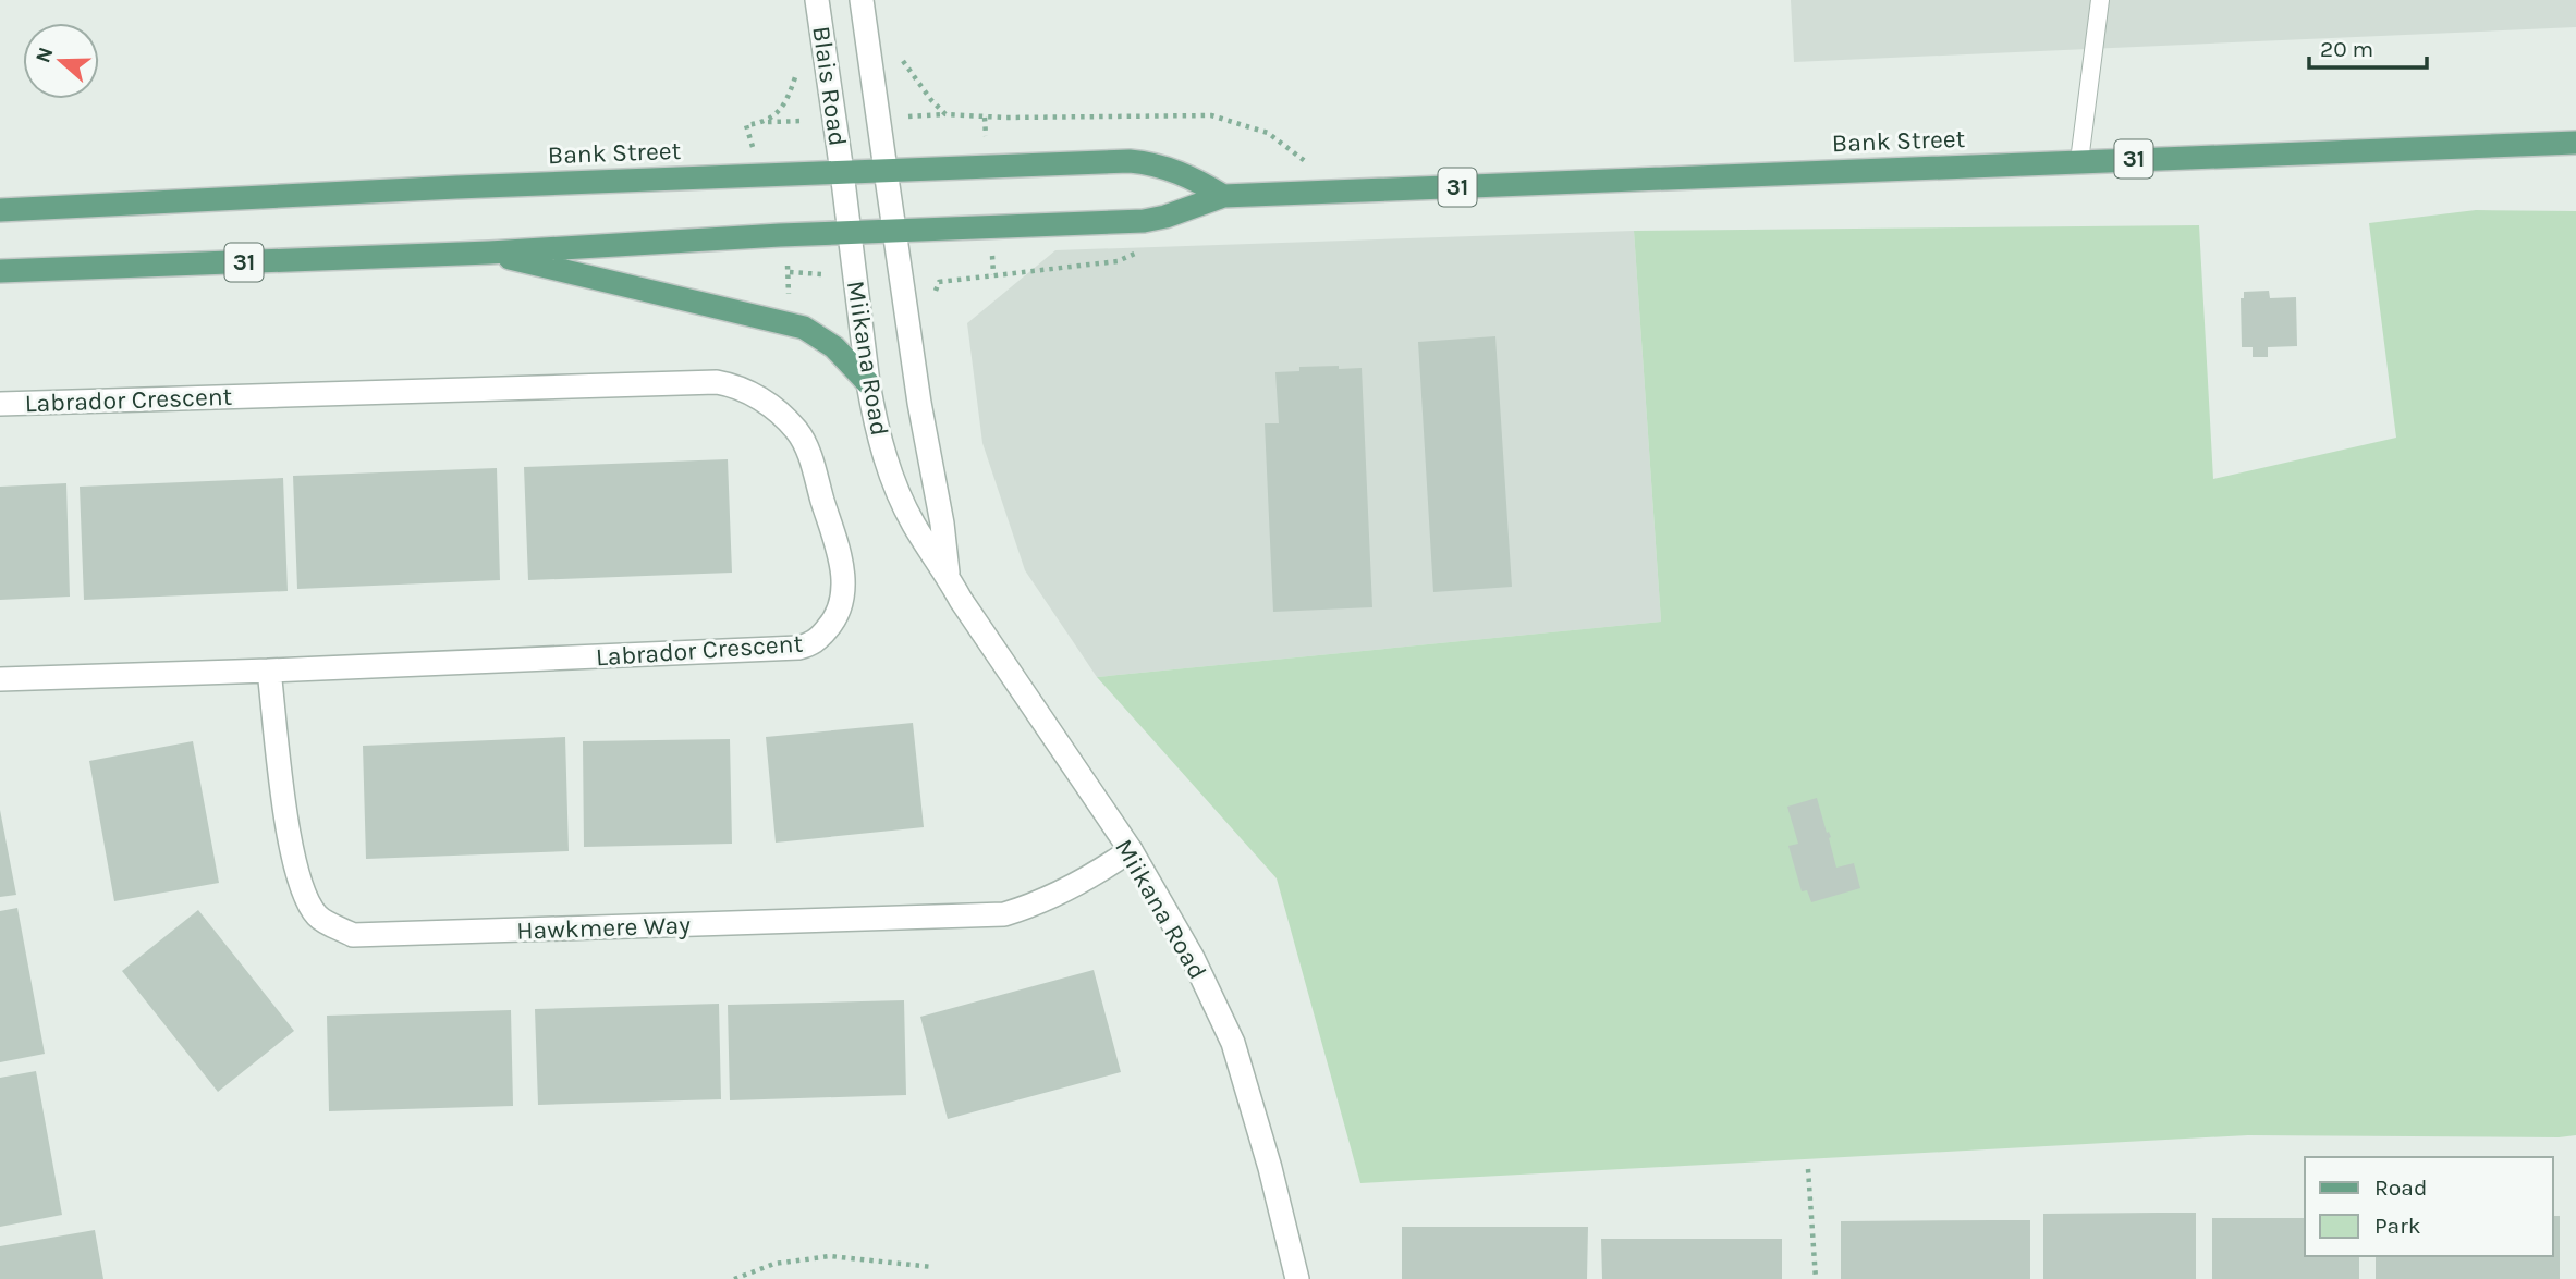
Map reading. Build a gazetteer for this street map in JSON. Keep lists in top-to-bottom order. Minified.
{"streets":{"main road":["Bank Street","31"],"street":["Blais Road","Miikana Road","Labrador Crescent","Hawkmere Way"]},"crossings":[["Blais Road","Bank Street"],["Blais Road","Miikana Road"],["Bank Street","Miikana Road"],["Miikana Road","Hawkmere Way"],["Labrador Crescent","Hawkmere Way"]],"legend":["Road","Park"],"scale_bar":"20 m","north":"left"}
